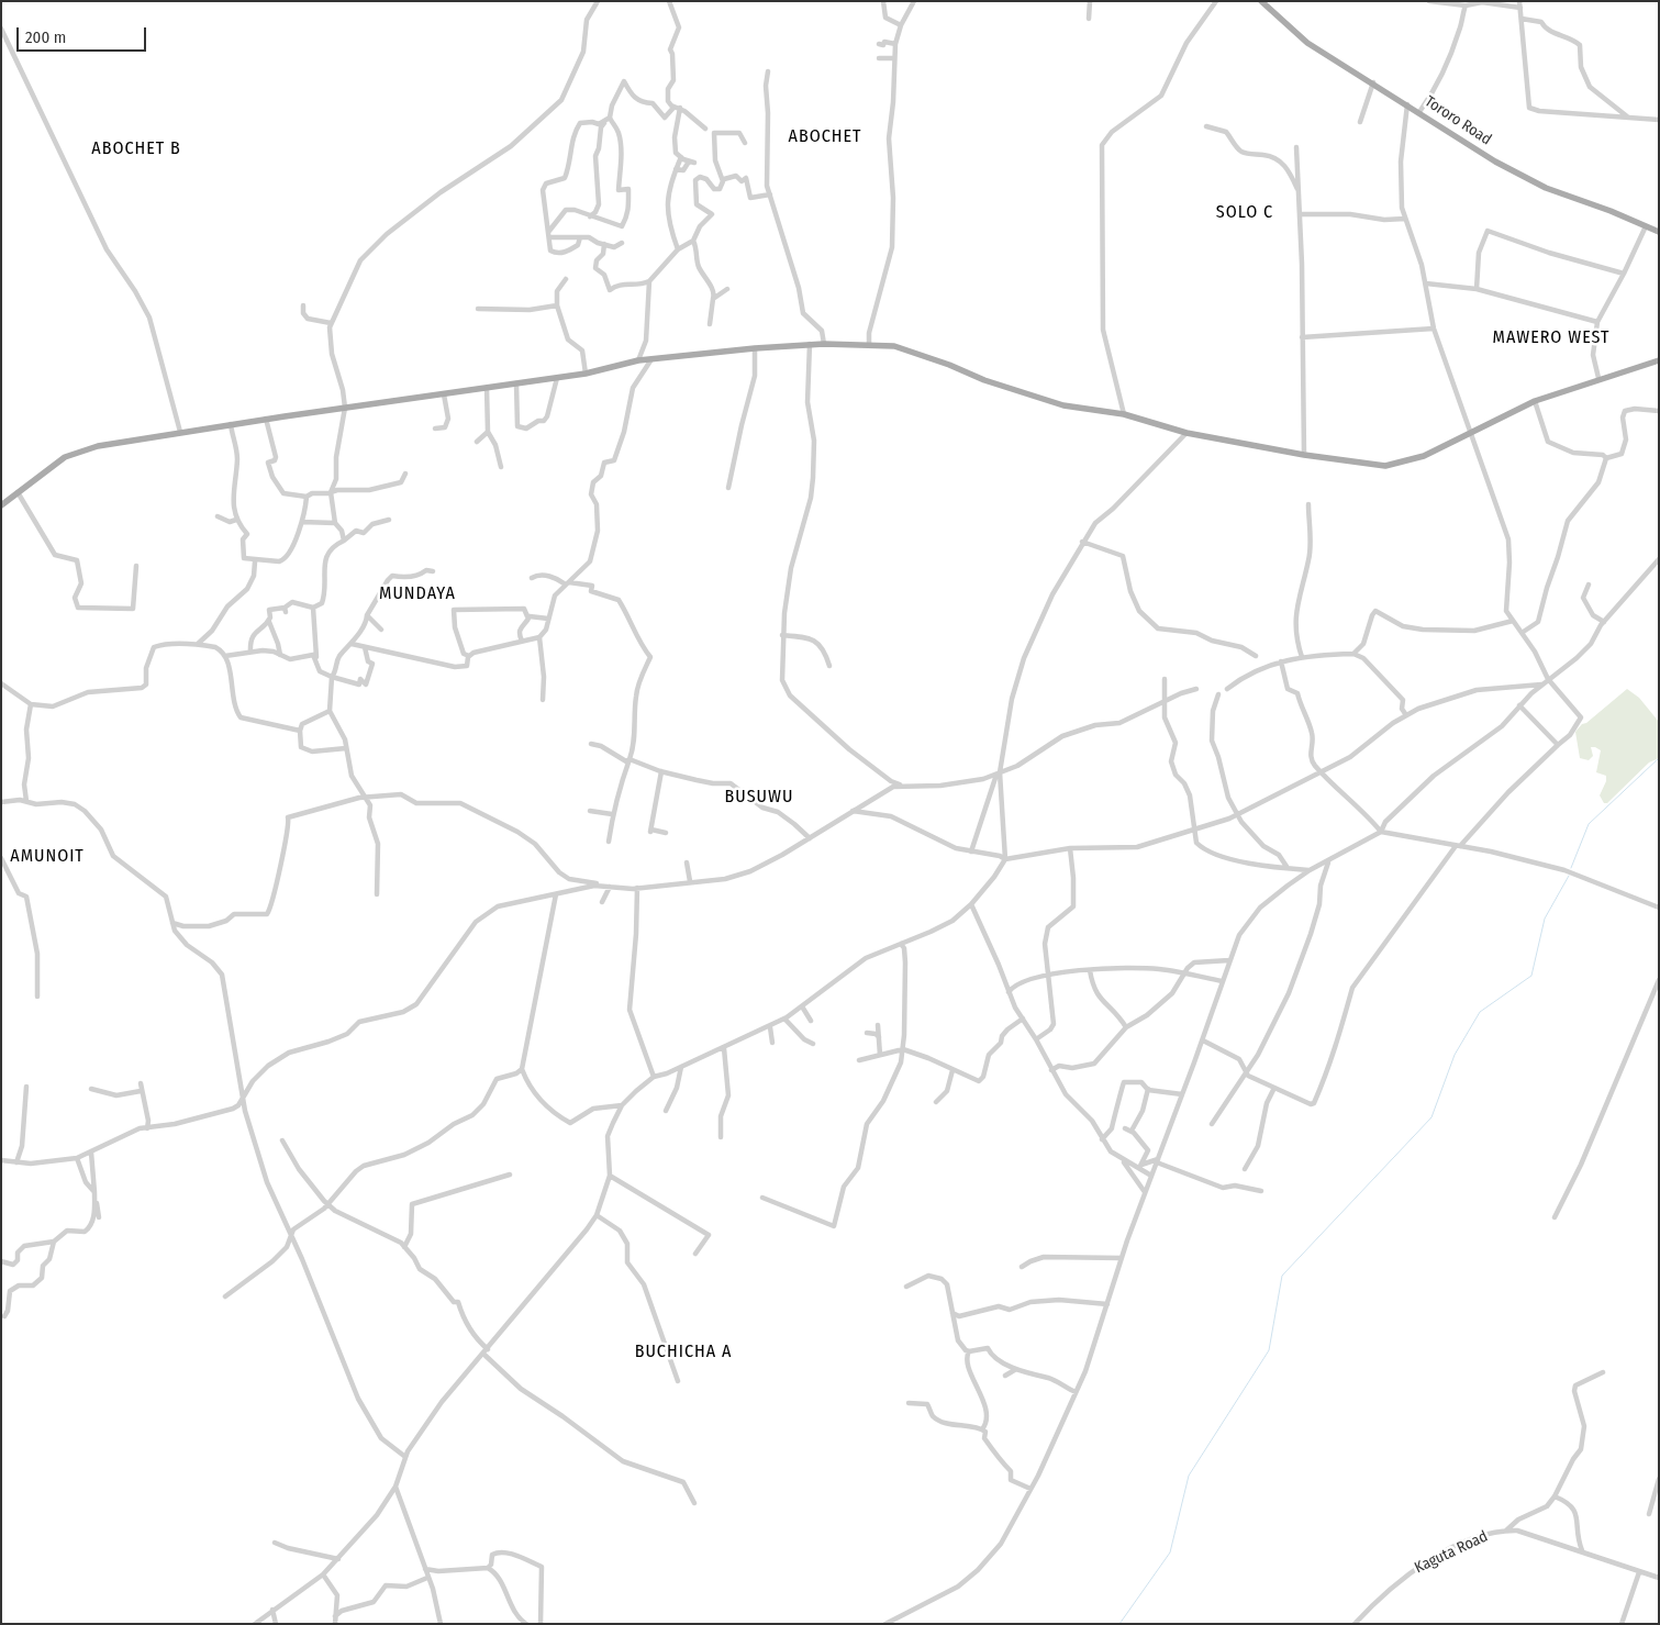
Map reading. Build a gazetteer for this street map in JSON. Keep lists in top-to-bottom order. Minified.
{"streets":{"main road":["Tororo Road"],"street":["Kaguta Road"]},"districts":["ABOCHET","ABOCHET B","SOLO C","MAWERO WEST","MUNDAYA","BUSUWU","AMUNOIT","BUCHICHA A"],"scale_bar":"200 m"}
